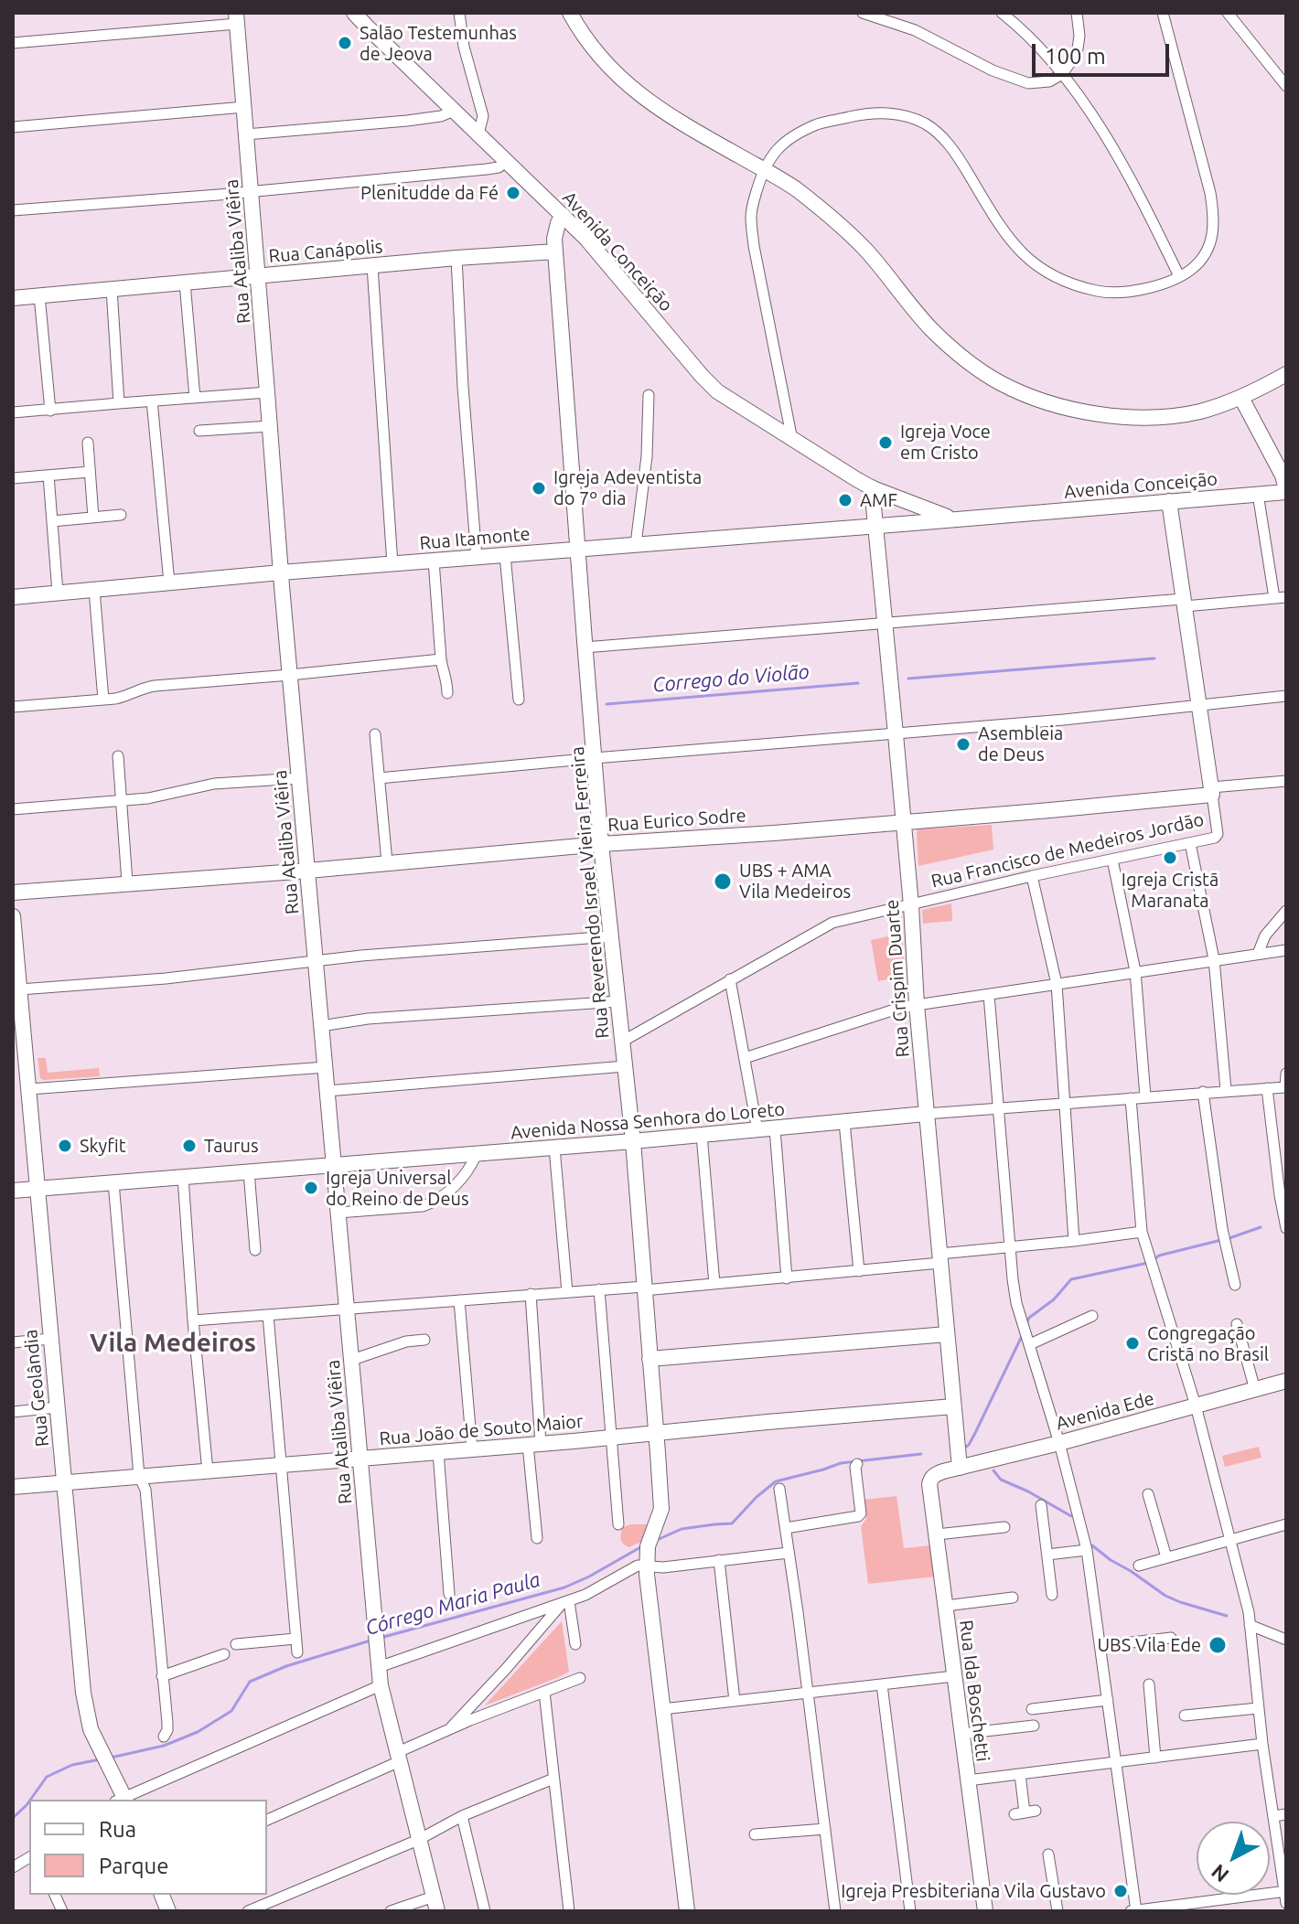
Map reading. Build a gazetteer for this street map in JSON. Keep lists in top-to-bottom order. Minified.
{"streets":{"street":["Rua Ataliba Viêira","Rua Canápolis","Avenida Conceição","Rua Itamonte","Rua Eurico Sodre","Rua Francisco de Medeiros Jordão","Rua Reverendo Israel Vieira Ferreira","Rua Crispim Duarte","Avenida Nossa Senhora do Loreto","Rua Geolândia","Avenida Ede","Rua João de Souto Maior","Rua Ida Boschetti"]},"crossings":[["Rua Ataliba Viêira","Rua Canápolis"],["Rua Ataliba Viêira","Rua Itamonte"],["Rua Ataliba Viêira","Rua Eurico Sodre"],["Rua Ataliba Viêira","Avenida Nossa Senhora do Loreto"],["Rua Ataliba Viêira","Rua João de Souto Maior"],["Rua Canápolis","Rua Reverendo Israel Vieira Ferreira"],["Avenida Conceição","Rua Itamonte"],["Avenida Conceição","Rua Francisco de Medeiros Jordão"],["Avenida Conceição","Rua Reverendo Israel Vieira Ferreira"],["Avenida Conceição","Rua Crispim Duarte"],["Rua Itamonte","Rua Reverendo Israel Vieira Ferreira"],["Rua Itamonte","Rua Crispim Duarte"],["Rua Eurico Sodre","Rua Francisco de Medeiros Jordão"],["Rua Eurico Sodre","Rua Reverendo Israel Vieira Ferreira"],["Rua Eurico Sodre","Rua Crispim Duarte"],["Rua Francisco de Medeiros Jordão","Rua Reverendo Israel Vieira Ferreira"],["Rua Francisco de Medeiros Jordão","Rua Crispim Duarte"],["Rua Reverendo Israel Vieira Ferreira","Avenida Nossa Senhora do Loreto"],["Rua Reverendo Israel Vieira Ferreira","Rua João de Souto Maior"],["Rua Crispim Duarte","Avenida Nossa Senhora do Loreto"],["Rua Crispim Duarte","Avenida Ede"],["Rua Crispim Duarte","Rua João de Souto Maior"],["Avenida Nossa Senhora do Loreto","Rua Geolândia"],["Rua Geolândia","Rua João de Souto Maior"],["Avenida Ede","Rua Ida Boschetti"]],"districts":["Vila Medeiros"],"water":["Corrego do Violão","Córrego Maria Paula"],"places":["Salão Testemunhas de Jeova","Plenitudde da Fé","Igreja Voce em Cristo","Igreja Adeventista do 7º dia","AMF","Asembleia de Deus","Igreja Cristã Maranata","UBS + AMA Vila Medeiros","Skyfit","Taurus","Igreja Universal do Reino de Deus","Congregação Cristã no Brasil","UBS Vila Ede","Igreja Presbiteriana Vila Gustavo"],"legend":["Rua","Parque"],"scale_bar":"100 m","north":"bottom left"}
